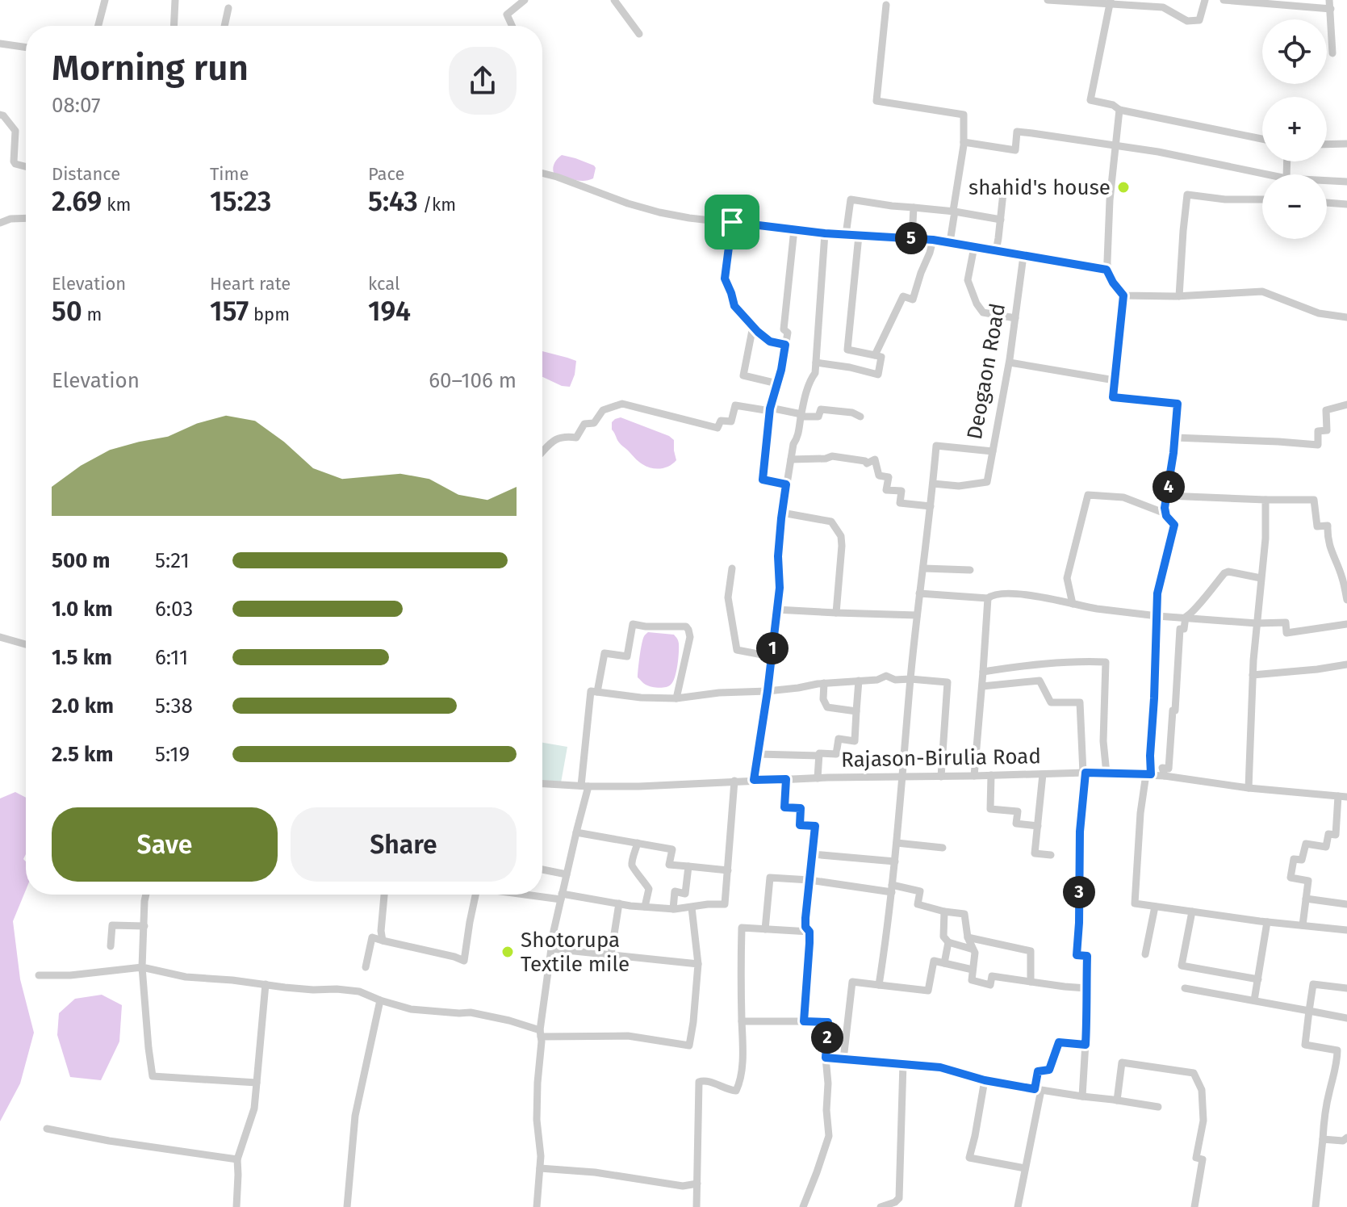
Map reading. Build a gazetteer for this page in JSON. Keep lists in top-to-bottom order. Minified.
{"streets":{"street":["Deogaon Road","Rajason-Birulia Road"]},"crossings":[["Deogaon Road","Rajason-Birulia Road"]],"places":["shahid's house","Shotorupa Textile mile"],"page":{"map_buttons":["+","−"],"heading":["Morning run","08:07"],"stats":[["Distance","2.69 km"],["Time","15:23"],["Pace","5:43 /km"],["Elevation","50 m"],["Heart rate","157 bpm"],["kcal","194"]],"pins":["5","4","1","3","2"],"chart":["Elevation","60–106 m"],"list":[{"name":"500 m","note":"5:21"},{"name":"1.0 km","note":"6:03"},{"name":"1.5 km","note":"6:11"},{"name":"2.0 km","note":"5:38"},{"name":"2.5 km","note":"5:19"}],"buttons":["Save","Share"]}}
